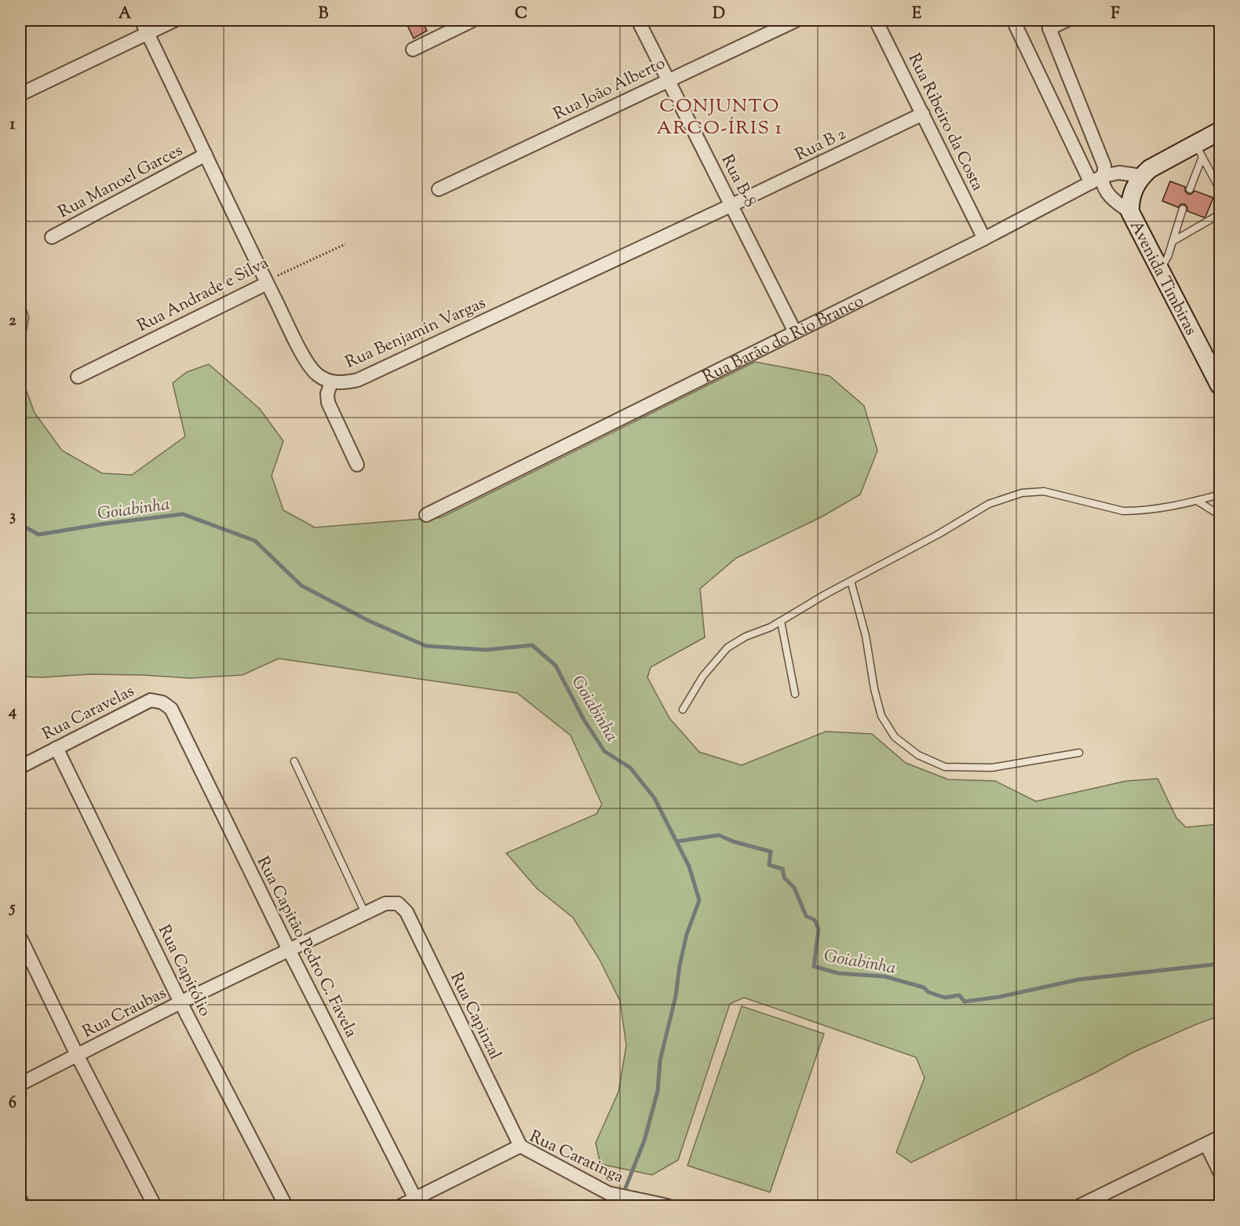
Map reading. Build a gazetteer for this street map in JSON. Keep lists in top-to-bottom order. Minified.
{"streets":{"street":["Rua João Alberto","Rua Ribeiro da Costa","Rua B 2","Rua Manoel Garces","Rua B-8","Avenida Timbiras","Rua Andrade e Silva","Rua Benjamin Vargas","Rua Barão do Rio Branco","Rua Caravelas","Rua Capitão Pedro C. Favela","Rua Capitólio","Rua Craubas","Rua Capinzal","Rua Caratinga"]},"crossings":[["Rua João Alberto","Rua B-8"],["Rua Ribeiro da Costa","Rua B 2"],["Rua Ribeiro da Costa","Rua Barão do Rio Branco"],["Rua B 2","Rua B-8"],["Rua B 2","Rua Benjamin Vargas"],["Rua Manoel Garces","Rua Benjamin Vargas"],["Rua B-8","Rua Benjamin Vargas"],["Rua B-8","Rua Barão do Rio Branco"],["Avenida Timbiras","Rua Barão do Rio Branco"],["Rua Andrade e Silva","Rua Benjamin Vargas"],["Rua Caravelas","Rua Capitão Pedro C. Favela"],["Rua Caravelas","Rua Capitólio"],["Rua Capitão Pedro C. Favela","Rua Craubas"],["Rua Capitão Pedro C. Favela","Rua Caratinga"],["Rua Capitólio","Rua Craubas"],["Rua Craubas","Rua Capinzal"],["Rua Capinzal","Rua Caratinga"]],"districts":["CONJUNTO ARCO-ÍRIS 1"],"water":["Goiabinha"],"grid":{"columns":["A","B","C","D","E","F"],"rows":["1","2","3","4","5","6"]}}
